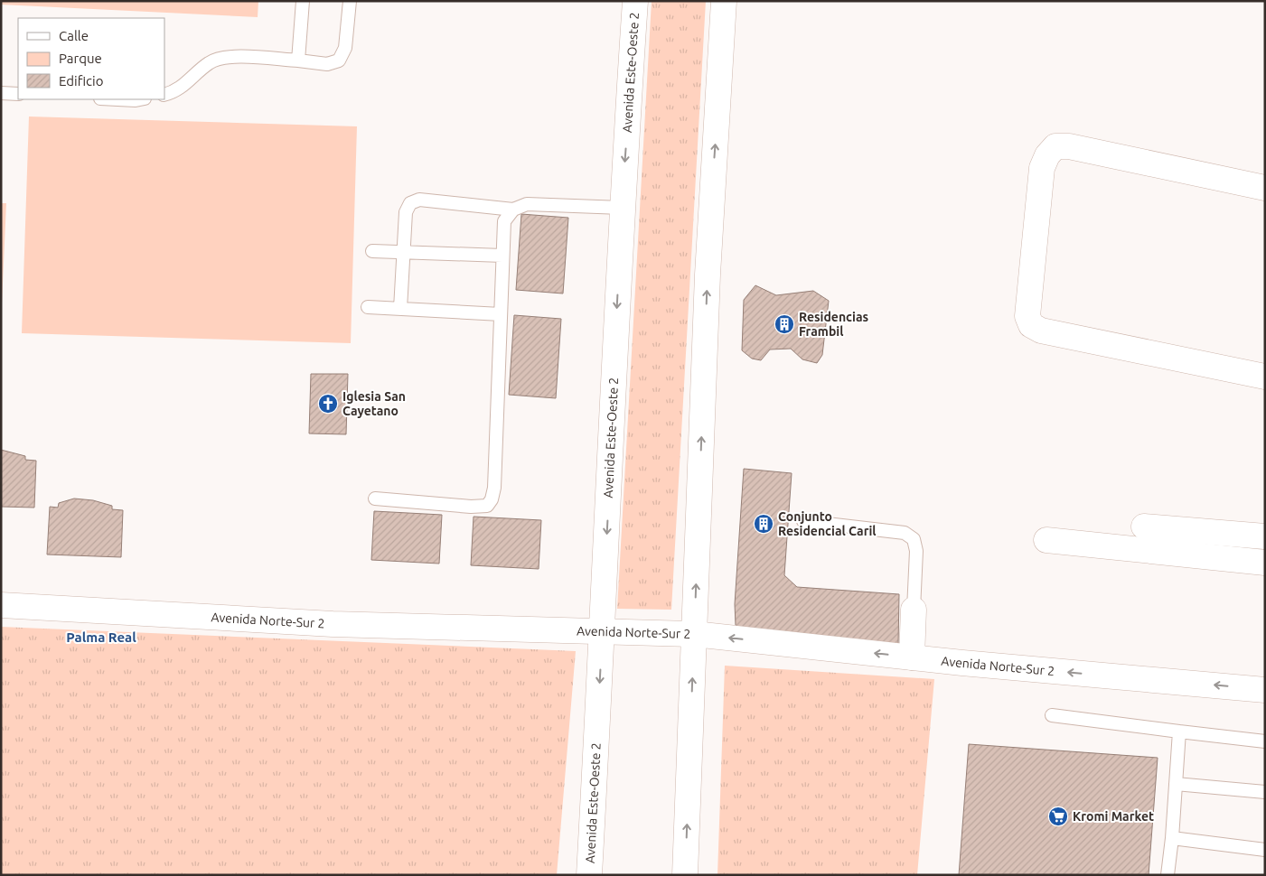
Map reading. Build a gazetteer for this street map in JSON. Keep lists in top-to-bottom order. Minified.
{"streets":{"street":["Avenida Este-Oeste 2","Avenida Norte-Sur 2"]},"crossings":[["Avenida Este-Oeste 2","Avenida Norte-Sur 2"]],"districts":["Palma Real"],"places":{"building":["Residencias Frambil","Conjunto Residencial Caril"],"church":["Iglesia San Cayetano"],"supermarket":["Kromi Market"]},"legend":["Calle","Parque","Edificio"]}
